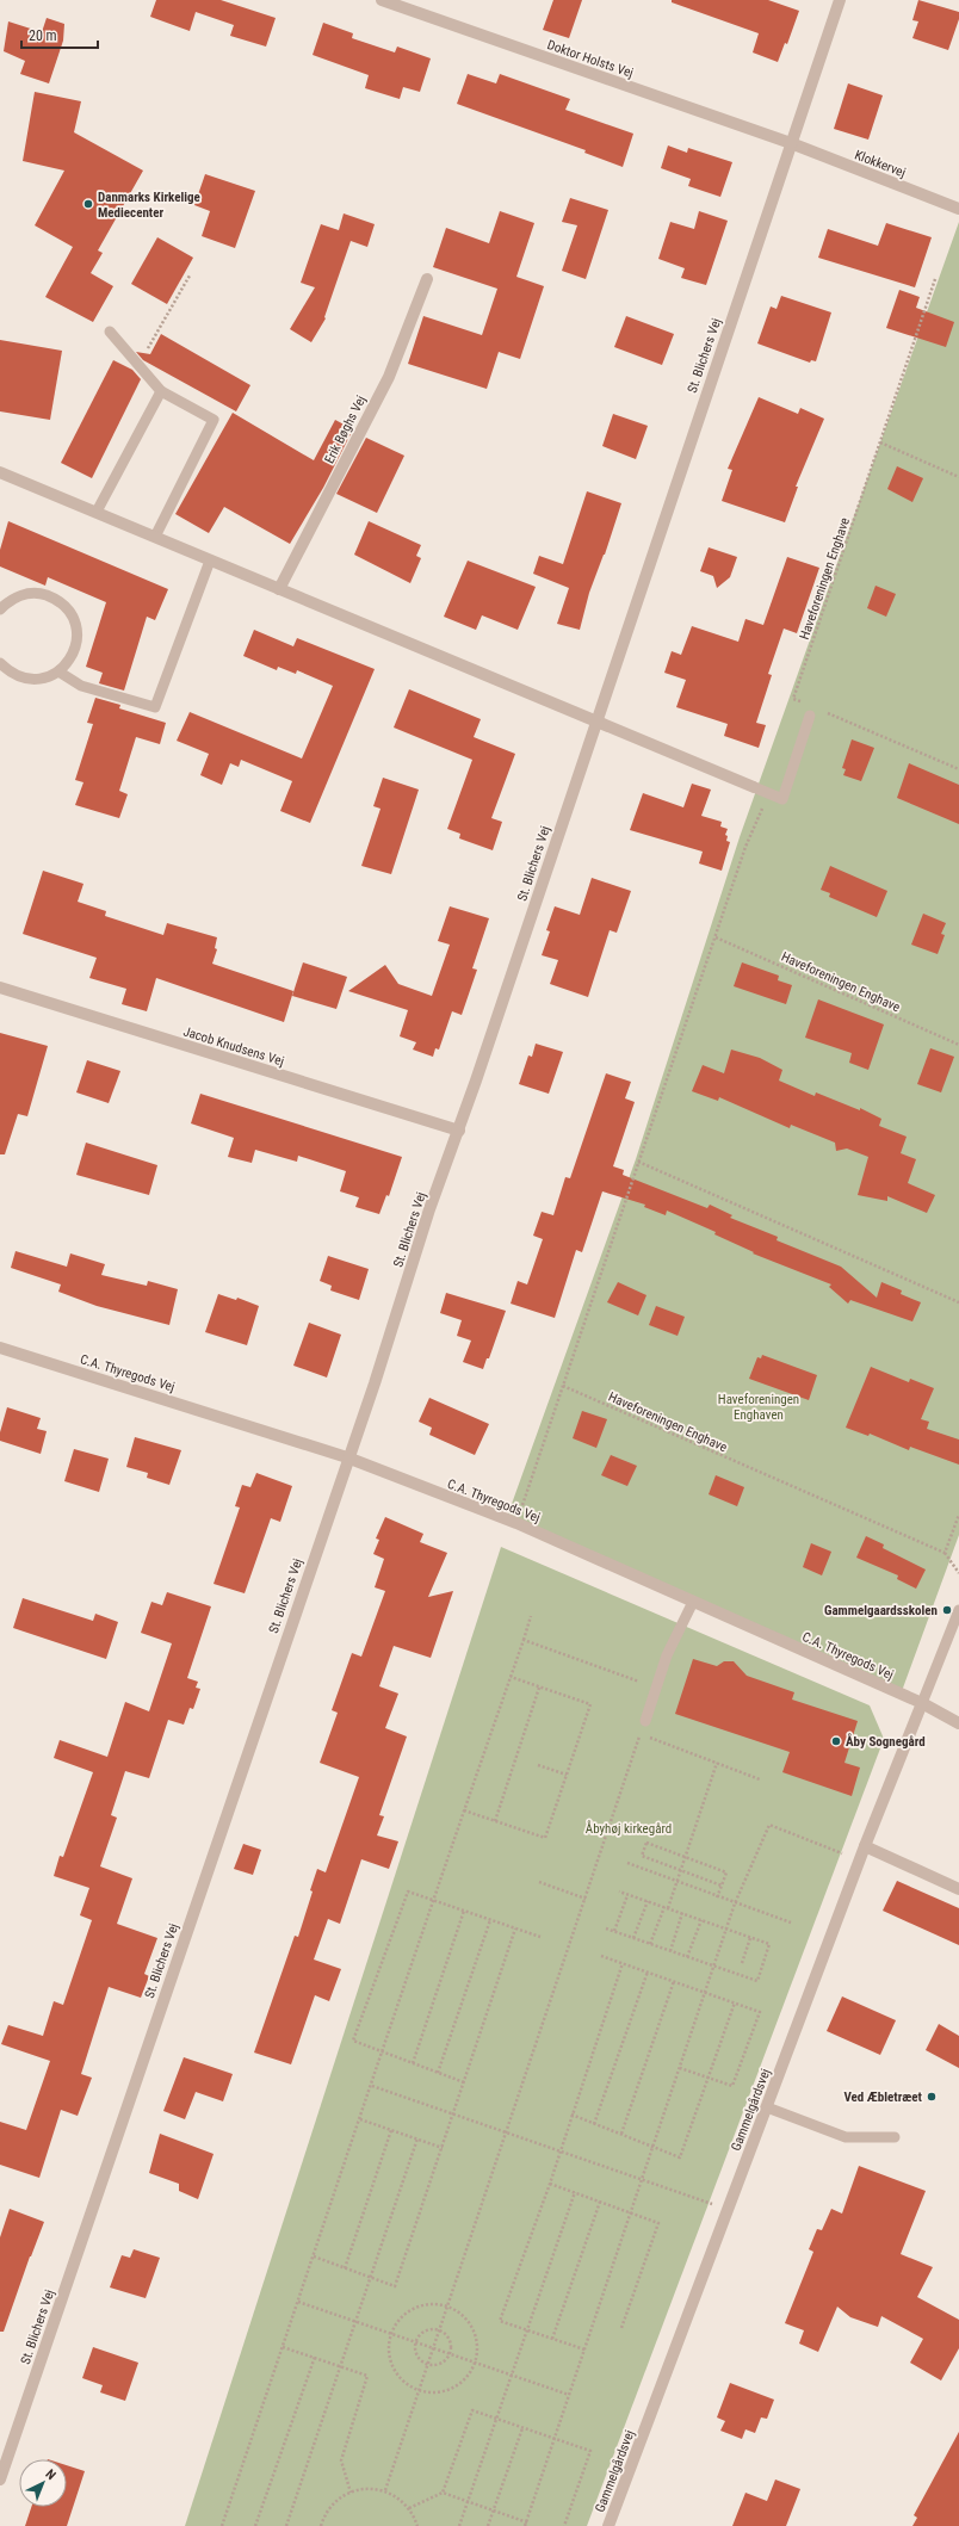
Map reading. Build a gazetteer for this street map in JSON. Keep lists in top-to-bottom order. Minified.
{"streets":{"street":["Doktor Holsts Vej","Klokkervej","St. Blichers Vej","Erik Bøghs Vej","Jacob Knudsens Vej","C.A. Thyregods Vej","Gammelgårdsvej"],"path":["Haveforeningen Enghave"]},"crossings":[["Doktor Holsts Vej","Klokkervej"],["Doktor Holsts Vej","St. Blichers Vej"],["Klokkervej","St. Blichers Vej"],["St. Blichers Vej","Jacob Knudsens Vej"],["St. Blichers Vej","C.A. Thyregods Vej"],["C.A. Thyregods Vej","Gammelgårdsvej"]],"parks":["Haveforeningen Enghaven","Åbyhøj kirkegård"],"places":["Danmarks Kirkelige Mediecenter","Gammelgaardsskolen","Åby Sognegård","Ved Æbletræet"],"scale_bar":"20 m","north":"top right"}
